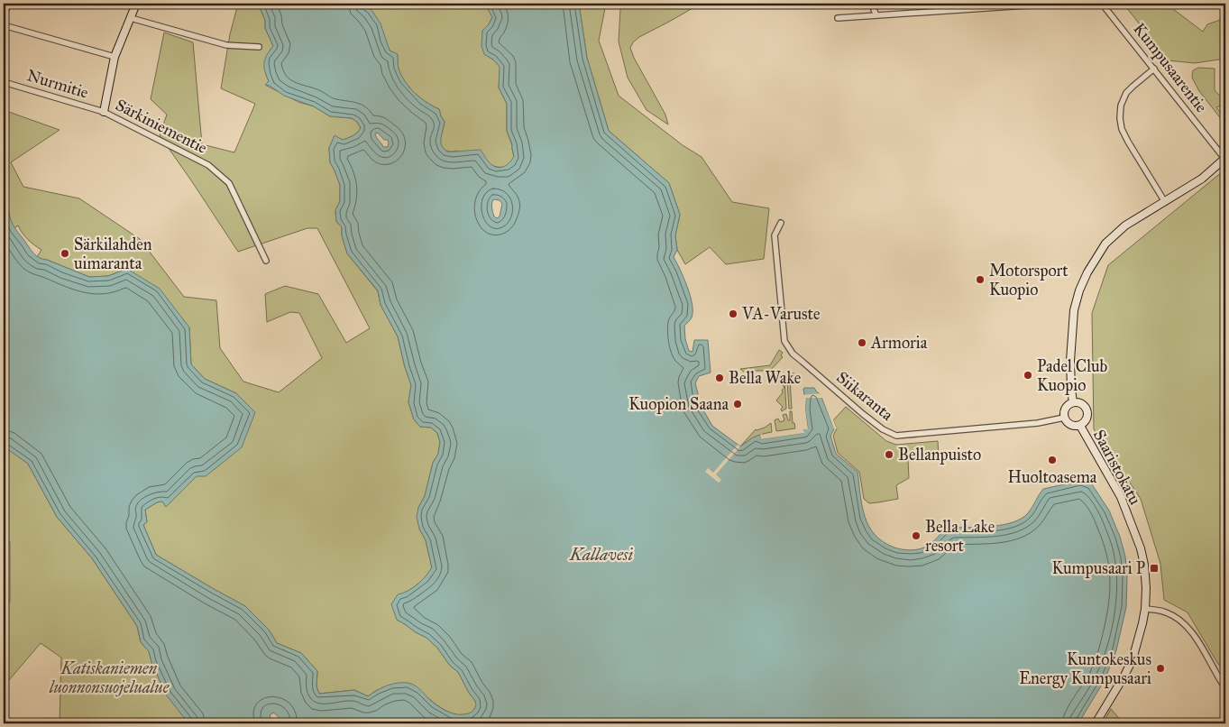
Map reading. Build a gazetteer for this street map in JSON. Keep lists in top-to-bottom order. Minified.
{"streets":{"main road":["Särkiniementie","Saaristokatu"],"street":["Kumpusaarentie","Nurmitie","Siikaranta"]},"crossings":[["Nurmitie","Särkiniementie"],["Siikaranta","Saaristokatu"]],"water":["Kallavesi"],"parks":["Katiskaniemen luonnonsuojelualue"],"places":{"other":["Särkilahden uimaranta","Motorsport Kuopio","VA-Varuste","Armoria","Padel Club Kuopio","Bella Wake","Kuopion Saana","Bellanpuisto","Huoltoasema","Bella Lake resort","Kuntokeskus Energy Kumpusaari"],"transit":["Kumpusaari P"]}}
